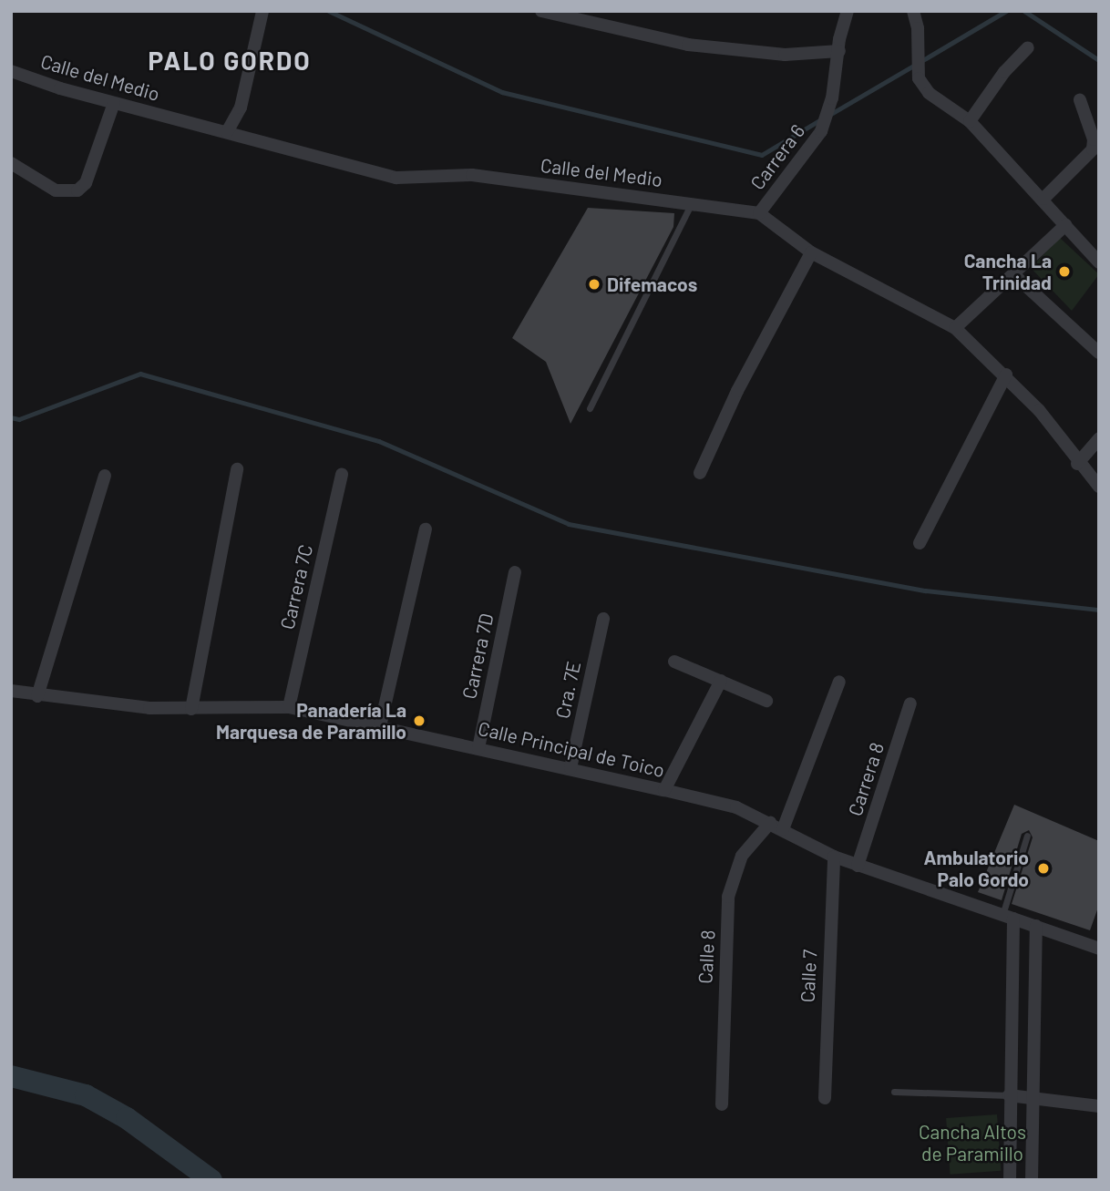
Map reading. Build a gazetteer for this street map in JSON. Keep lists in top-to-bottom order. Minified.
{"streets":{"street":["Calle del Medio","Carrera 6","Carrera 7C","Carrera 7D","Cra. 7E","Calle Principal de Toico","Carrera 8","Calle 8","Calle 7"]},"crossings":[["Calle del Medio","Carrera 6"],["Carrera 7C","Calle Principal de Toico"],["Carrera 7D","Calle Principal de Toico"],["Cra. 7E","Calle Principal de Toico"],["Calle Principal de Toico","Carrera 8"],["Calle Principal de Toico","Calle 8"],["Calle Principal de Toico","Calle 7"]],"districts":["PALO GORDO"],"parks":["Cancha Altos de Paramillo"],"places":["Cancha La Trinidad","Difemacos","Panadería La Marquesa de Paramillo","Ambulatorio Palo Gordo"]}
